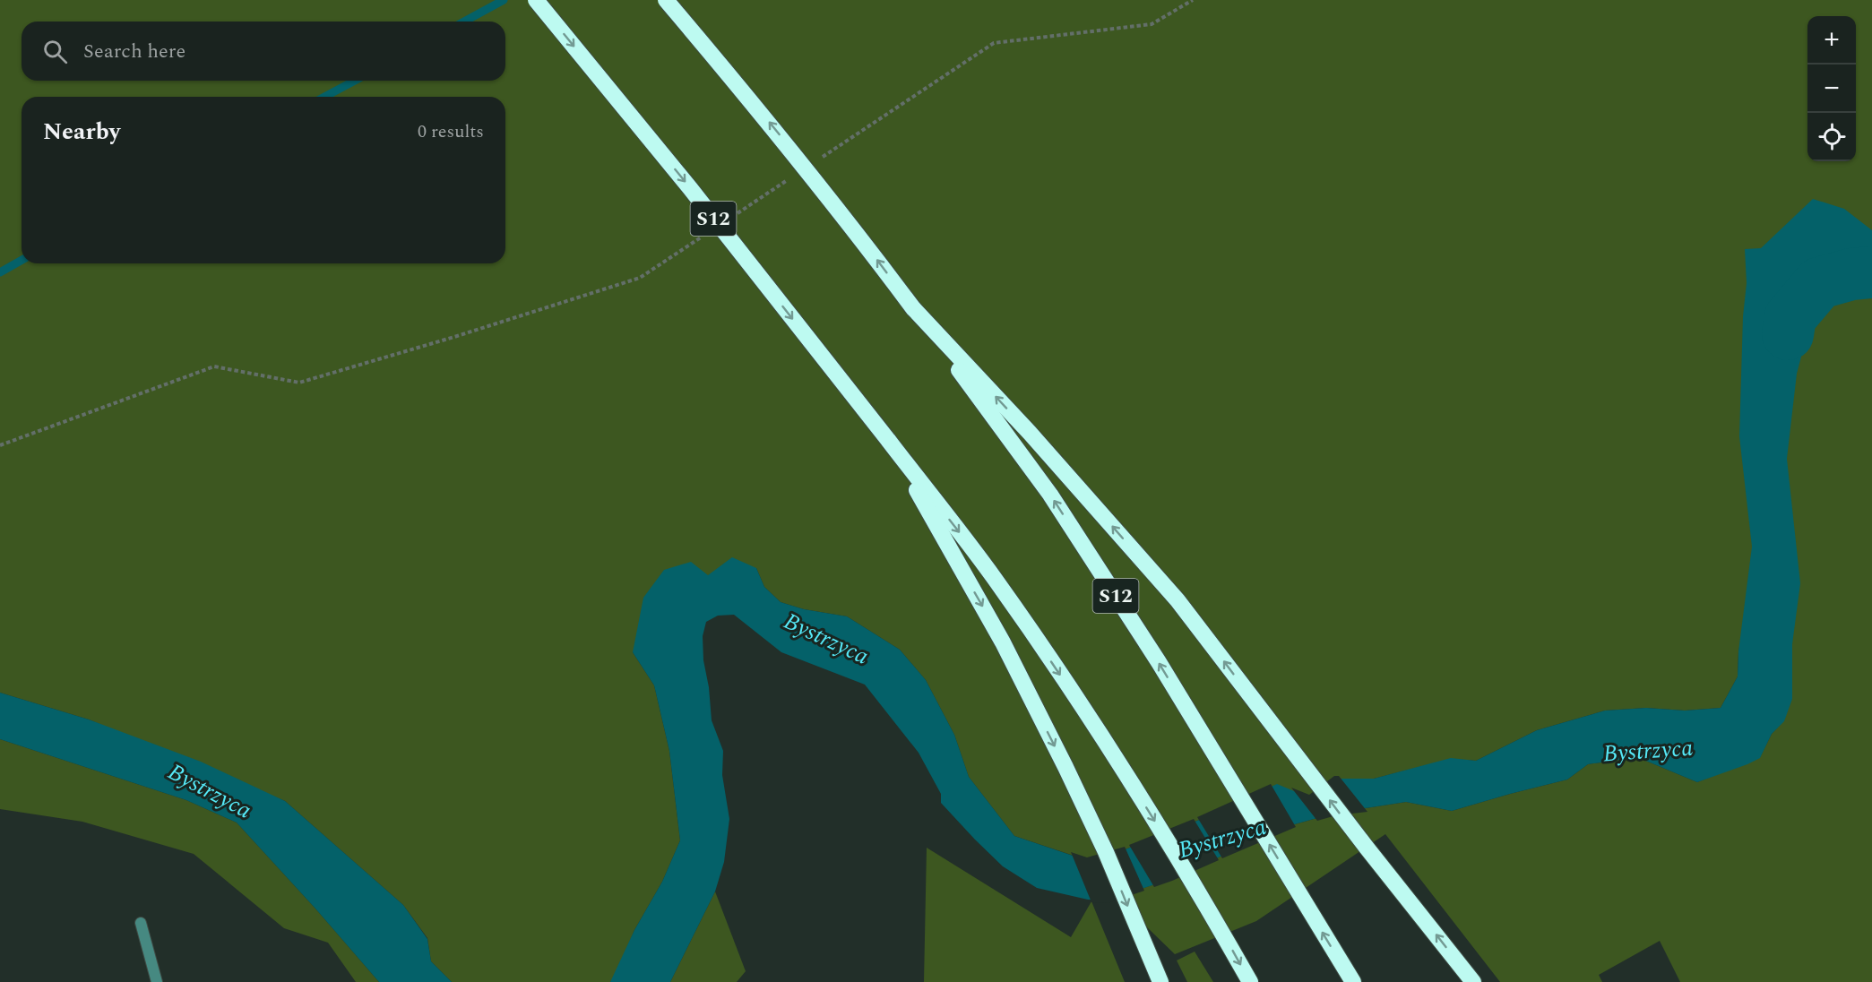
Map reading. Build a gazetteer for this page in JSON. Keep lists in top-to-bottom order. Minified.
{"streets":{"highway":["S12"]},"water":["Bystrzyca"],"page":{"map_buttons":["+","−"],"search":"Search here","heading":["Nearby","0 results"]}}
